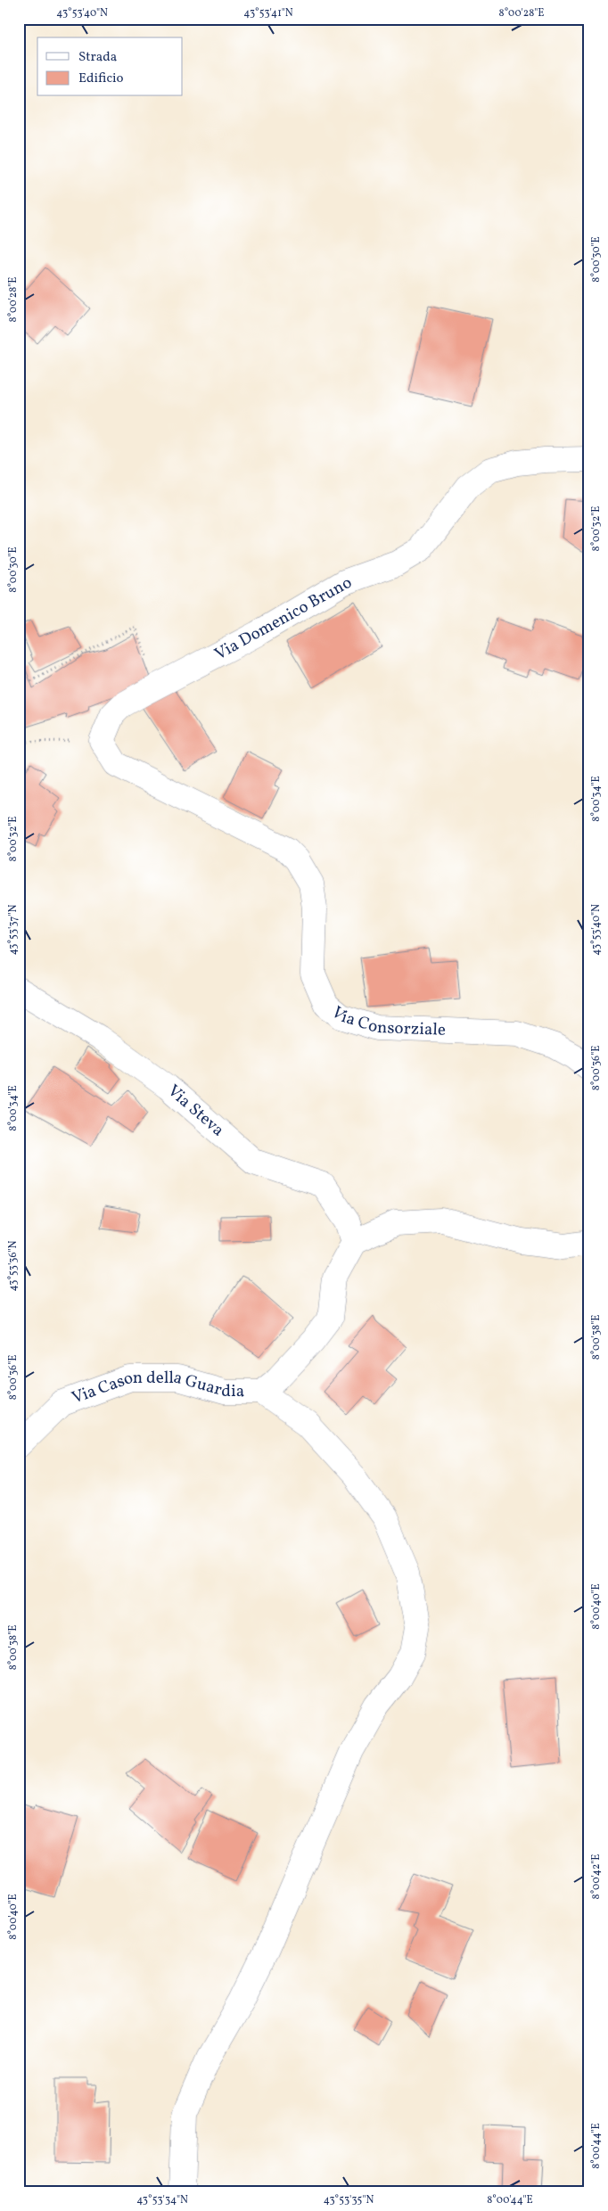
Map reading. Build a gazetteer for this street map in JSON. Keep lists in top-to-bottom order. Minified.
{"streets":{"street":["Via Domenico Bruno","Via Consorziale","Via Steva","Via Cason della Guardia"]},"crossings":[["Via Domenico Bruno","Via Consorziale"]],"legend":["Strada","Edificio"],"coordinates":["43°53'40\"N","43°53'41\"N","8°00'28\"E","8°00'30\"E","8°00'32\"E","8°00'34\"E","43°53'37\"N","8°00'36\"E","43°53'36\"N","8°00'38\"E","8°00'40\"E","8°00'42\"E","8°00'44\"E","43°53'34\"N","43°53'35\"N"]}
